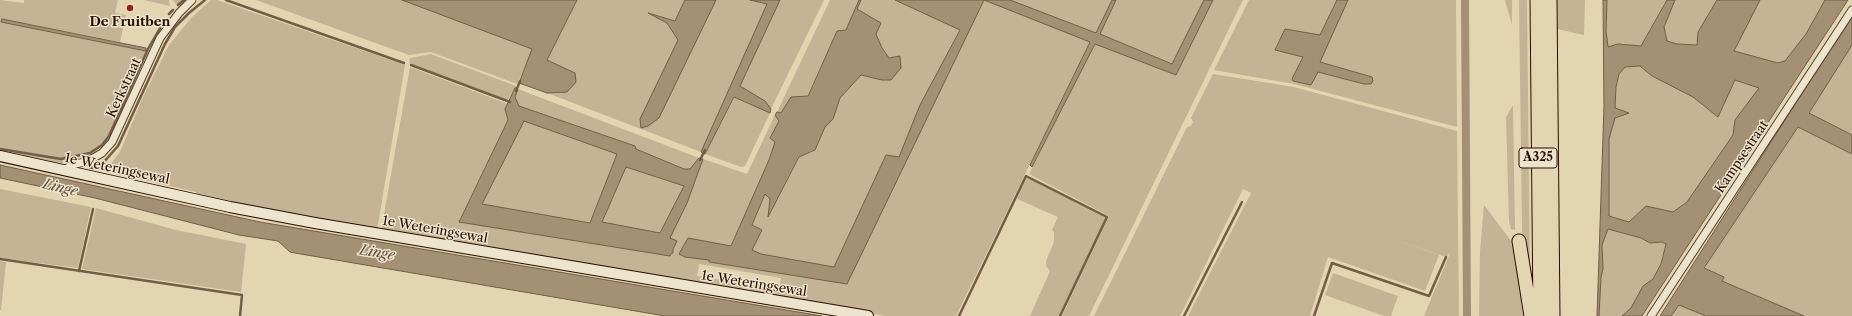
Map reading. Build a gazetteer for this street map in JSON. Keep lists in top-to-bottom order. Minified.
{"streets":{"highway":["A325"],"street":["Kerkstraat","Kampsestraat","1e Weteringsewal"]},"crossings":[["Kerkstraat","1e Weteringsewal"]],"water":["Linge"],"places":["De Fruitben"]}
